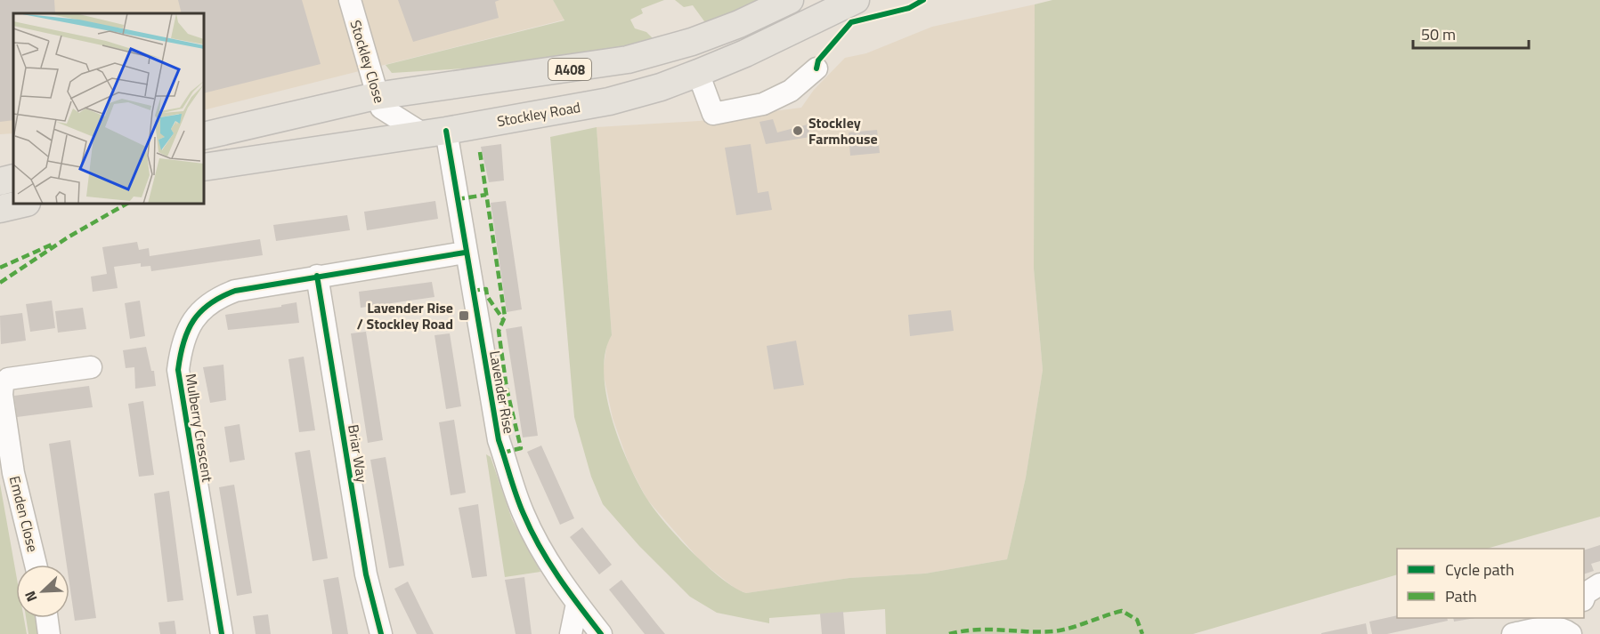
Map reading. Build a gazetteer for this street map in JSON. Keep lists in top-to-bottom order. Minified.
{"streets":{"main road":["A408","Stockley Road"],"street":["Stockley Close","Lavender Rise","Mulberry Crescent","Briar Way","Emden Close"]},"crossings":[["Stockley Close","A408"],["Stockley Close","Stockley Road"],["Stockley Close","Lavender Rise"],["Stockley Road","Lavender Rise"],["Lavender Rise","Mulberry Crescent"],["Mulberry Crescent","Briar Way"]],"places":{"other":["Stockley Farmhouse"],"transit":["Lavender Rise / Stockley Road"]},"legend":["Cycle path","Path"],"scale_bar":"50 m","north":"bottom left"}
